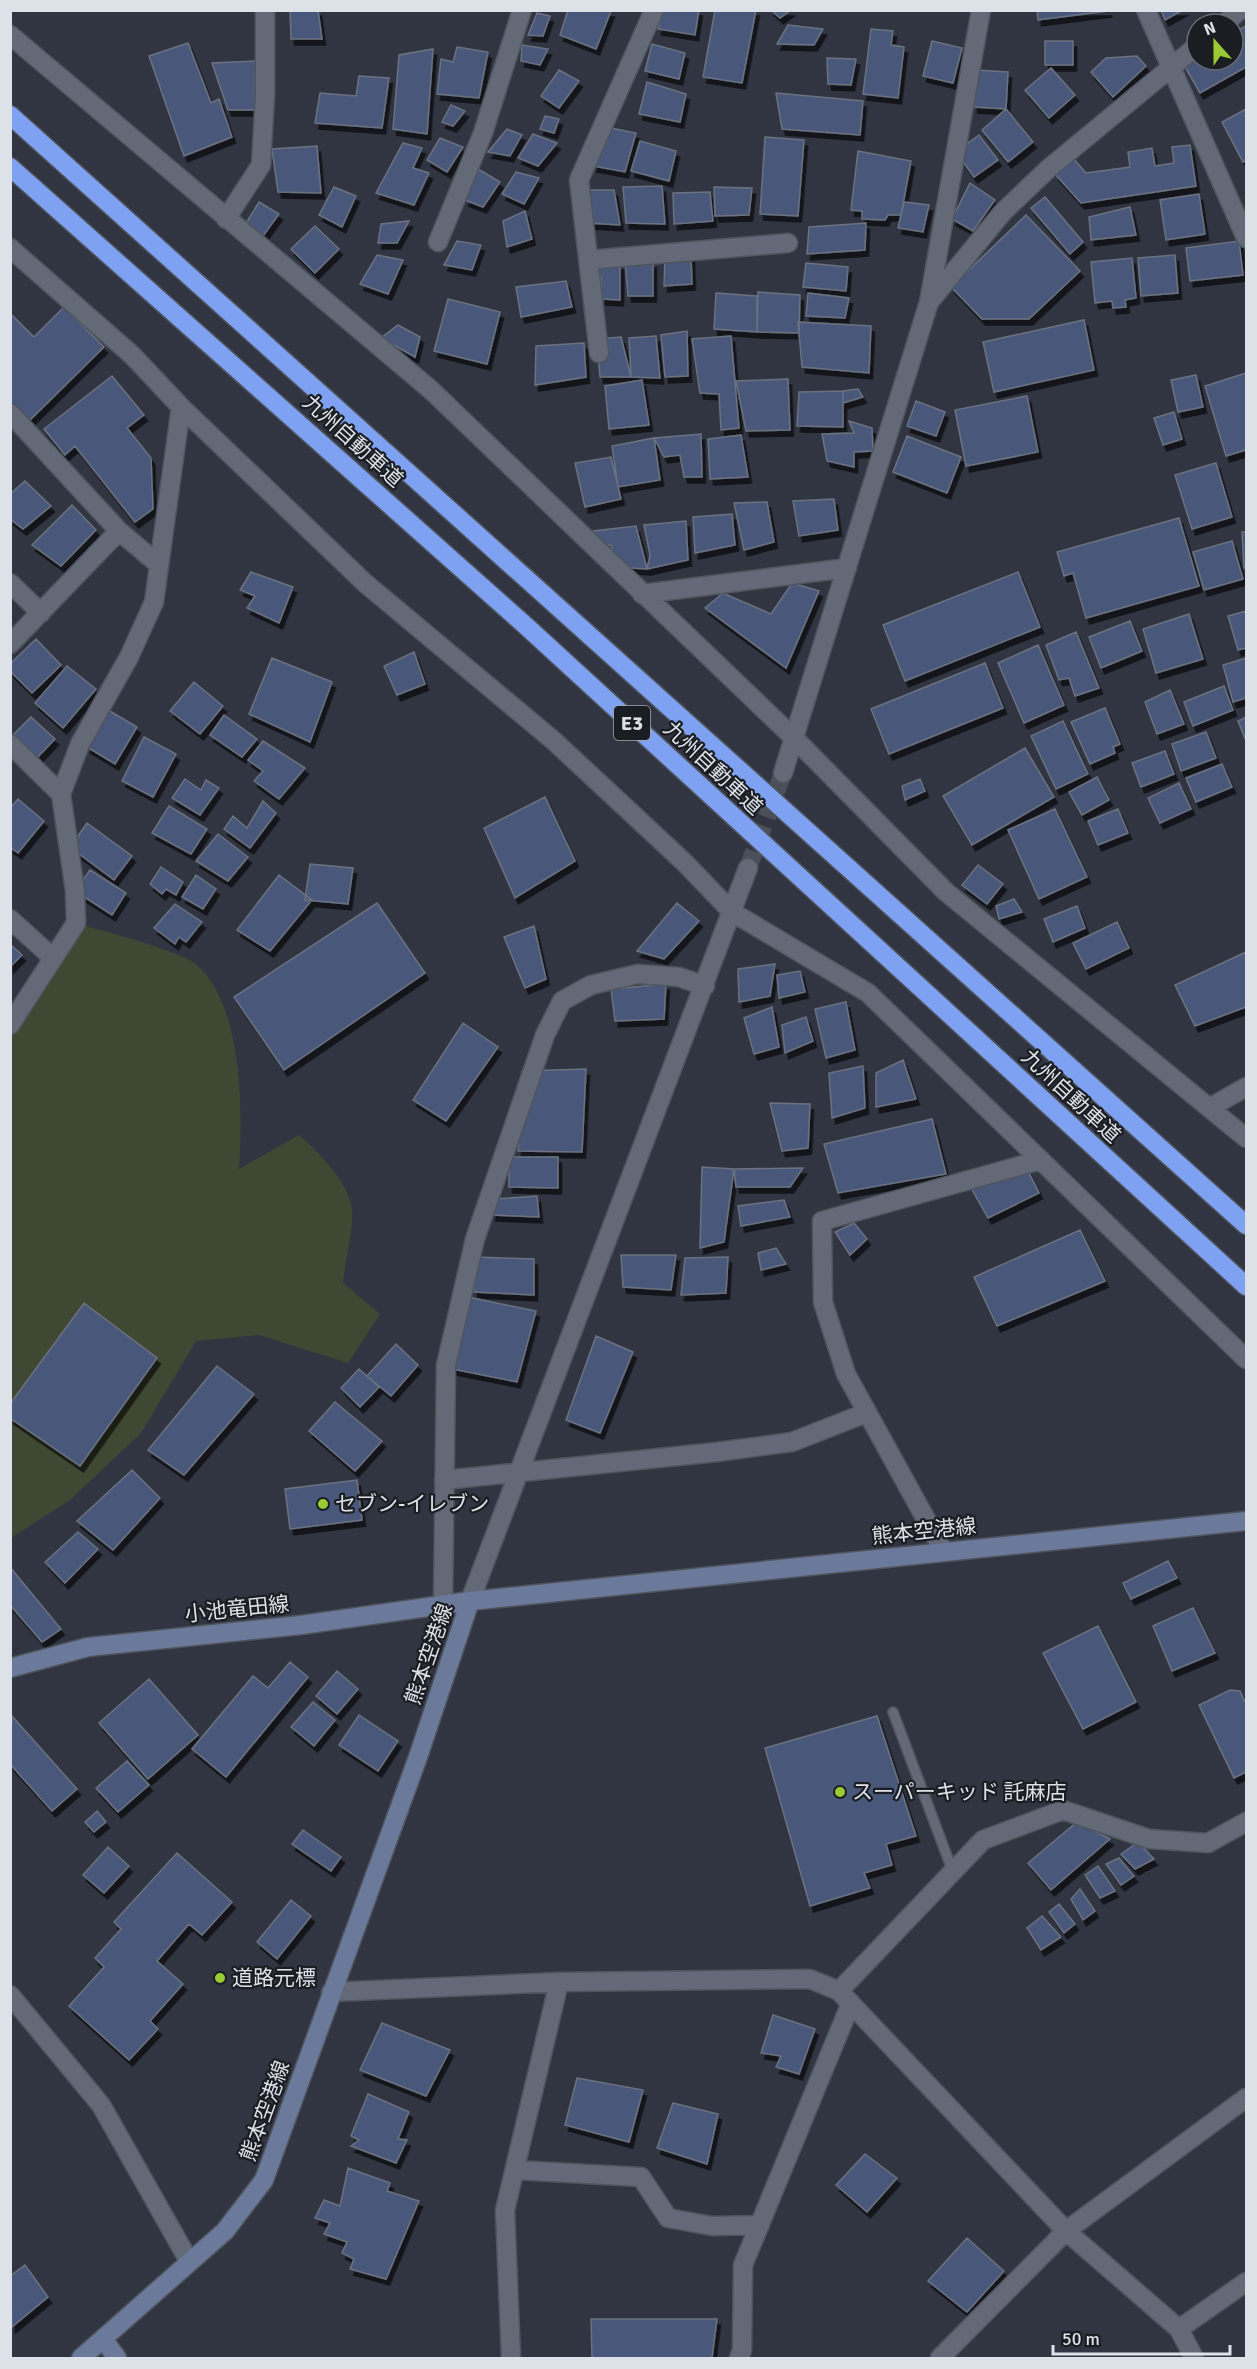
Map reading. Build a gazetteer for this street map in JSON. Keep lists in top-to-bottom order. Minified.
{"streets":{"highway":["九州自動車道","E3"],"main road":["熊本空港線","小池竜田線"]},"crossings":[["熊本空港線","小池竜田線"]],"places":["セブン-イレブン","スーパーキッド 託麻店","道路元標"],"scale_bar":"50 m","north":"top"}
